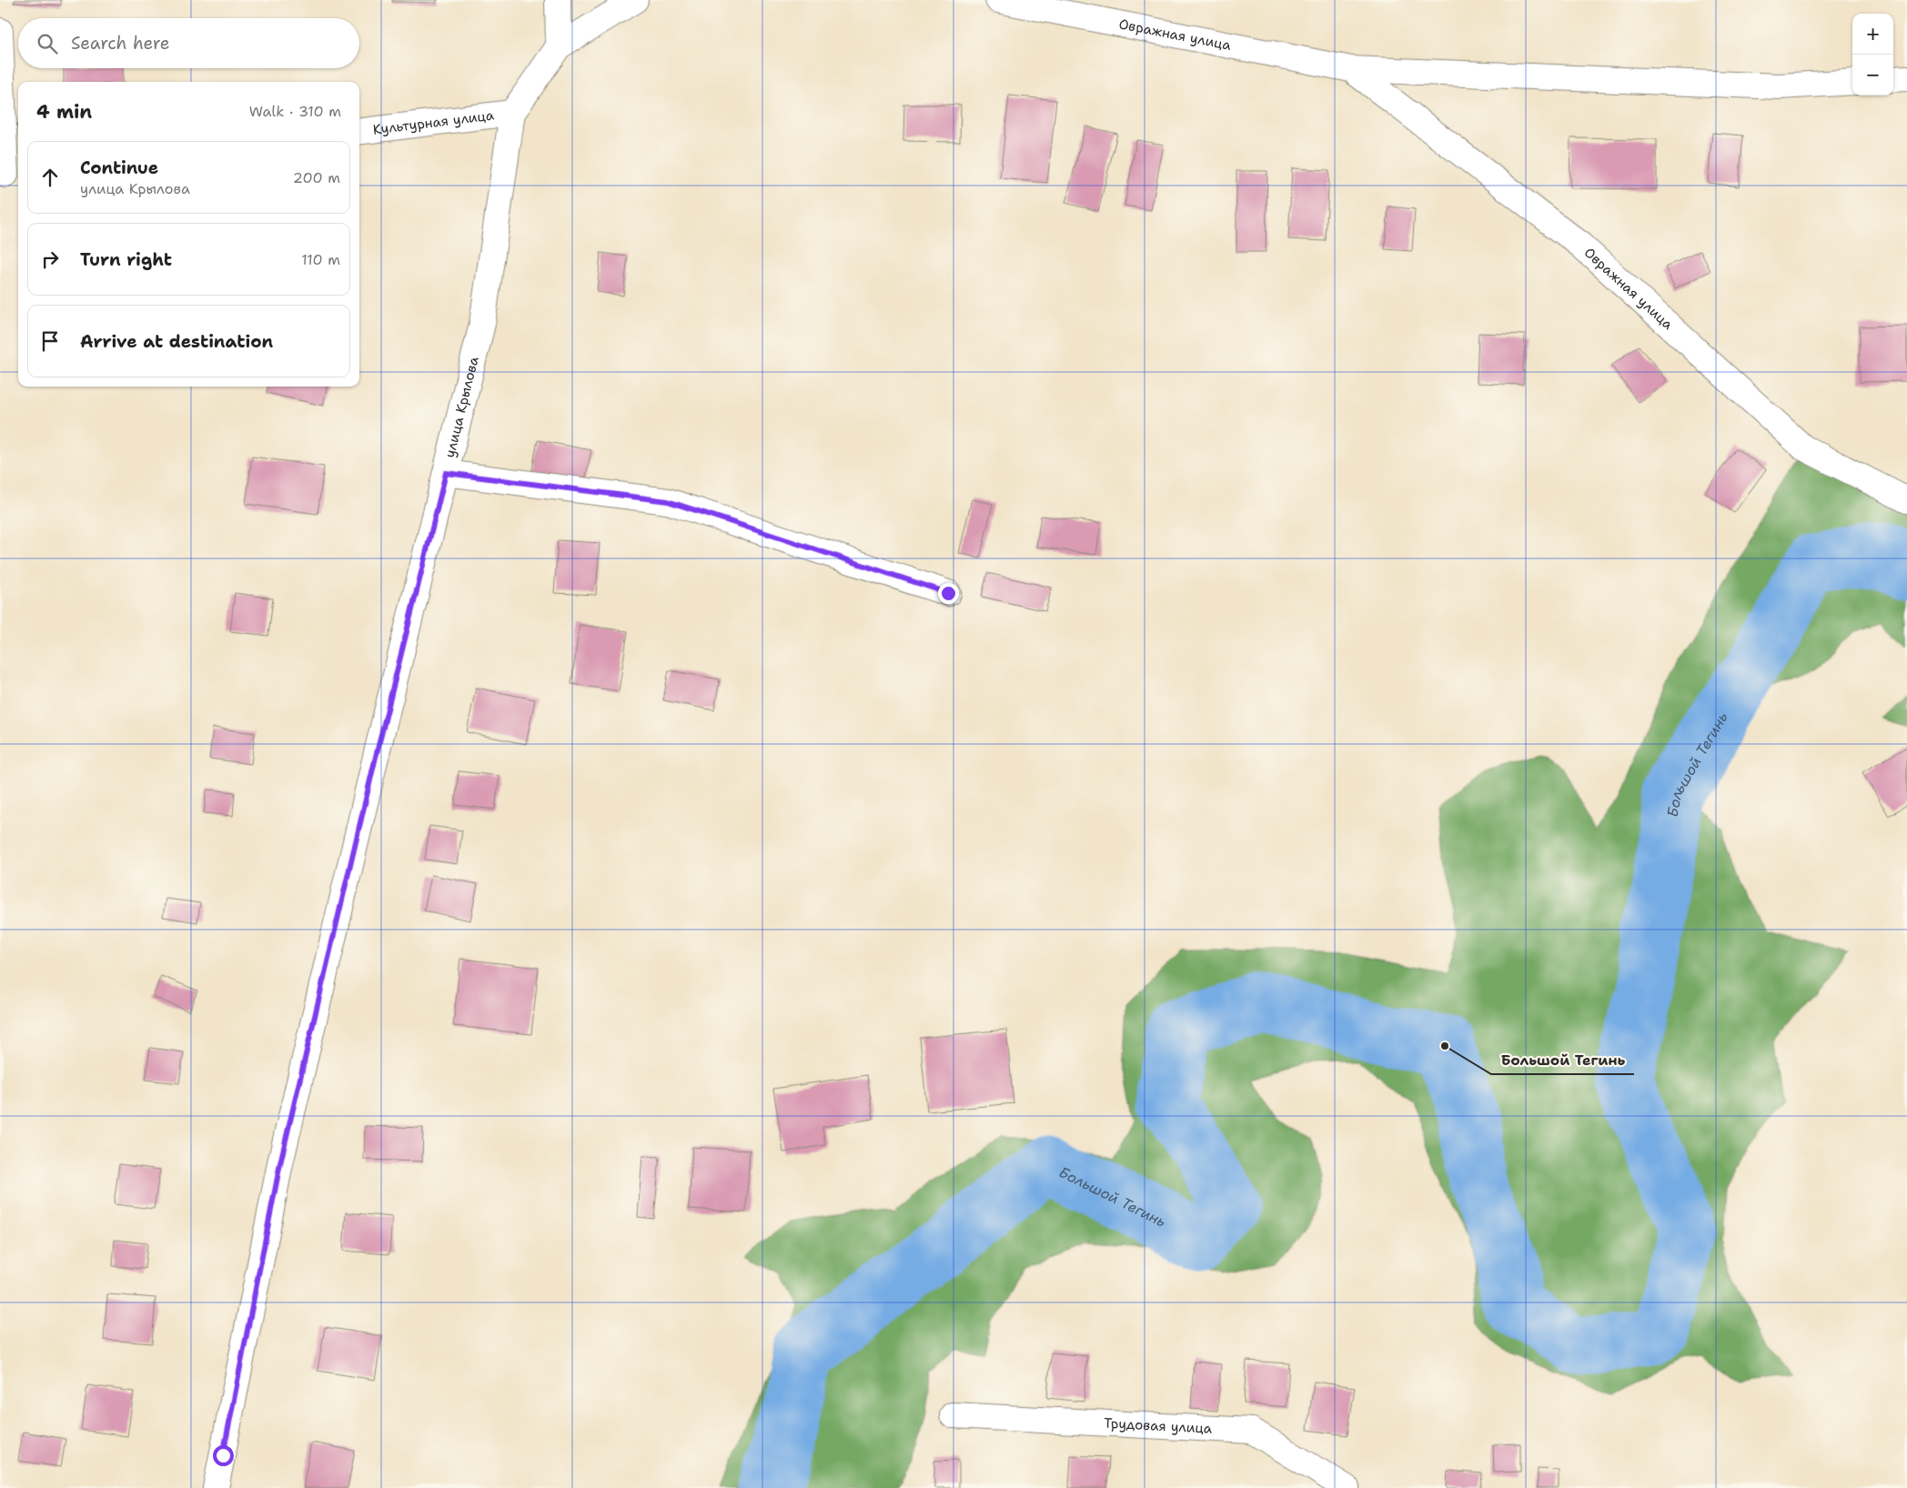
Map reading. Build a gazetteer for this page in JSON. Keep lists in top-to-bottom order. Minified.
{"streets":{"street":["Овражная улица","Культурная улица","улица Крылова","Трудовая улица"]},"crossings":[["Культурная улица","улица Крылова"]],"water":["Большой Тегинь"],"places":["Большой Тегинь"],"page":{"map_buttons":["+","−"],"search":"Search here","heading":["4 min","Walk · 310 m"],"list":[["Continue","улица Крылова","200 m"],["Turn right","110 m"],"Arrive at destination"]}}
